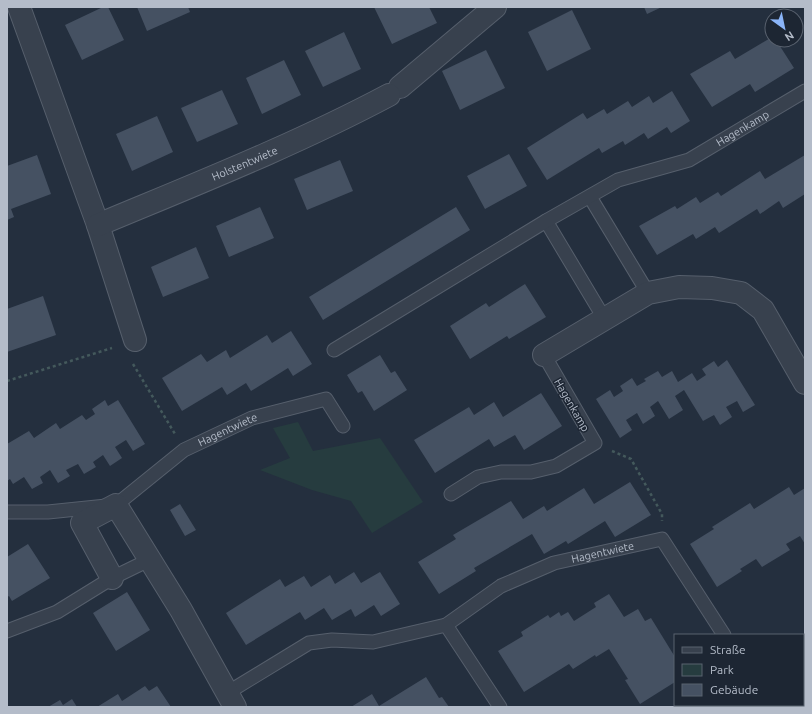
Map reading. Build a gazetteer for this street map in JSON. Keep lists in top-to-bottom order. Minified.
{"streets":{"street":["Hagenkamp","Holstentwiete","Hagentwiete"]},"legend":["Straße","Park","Gebäude"],"north":"bottom right"}
